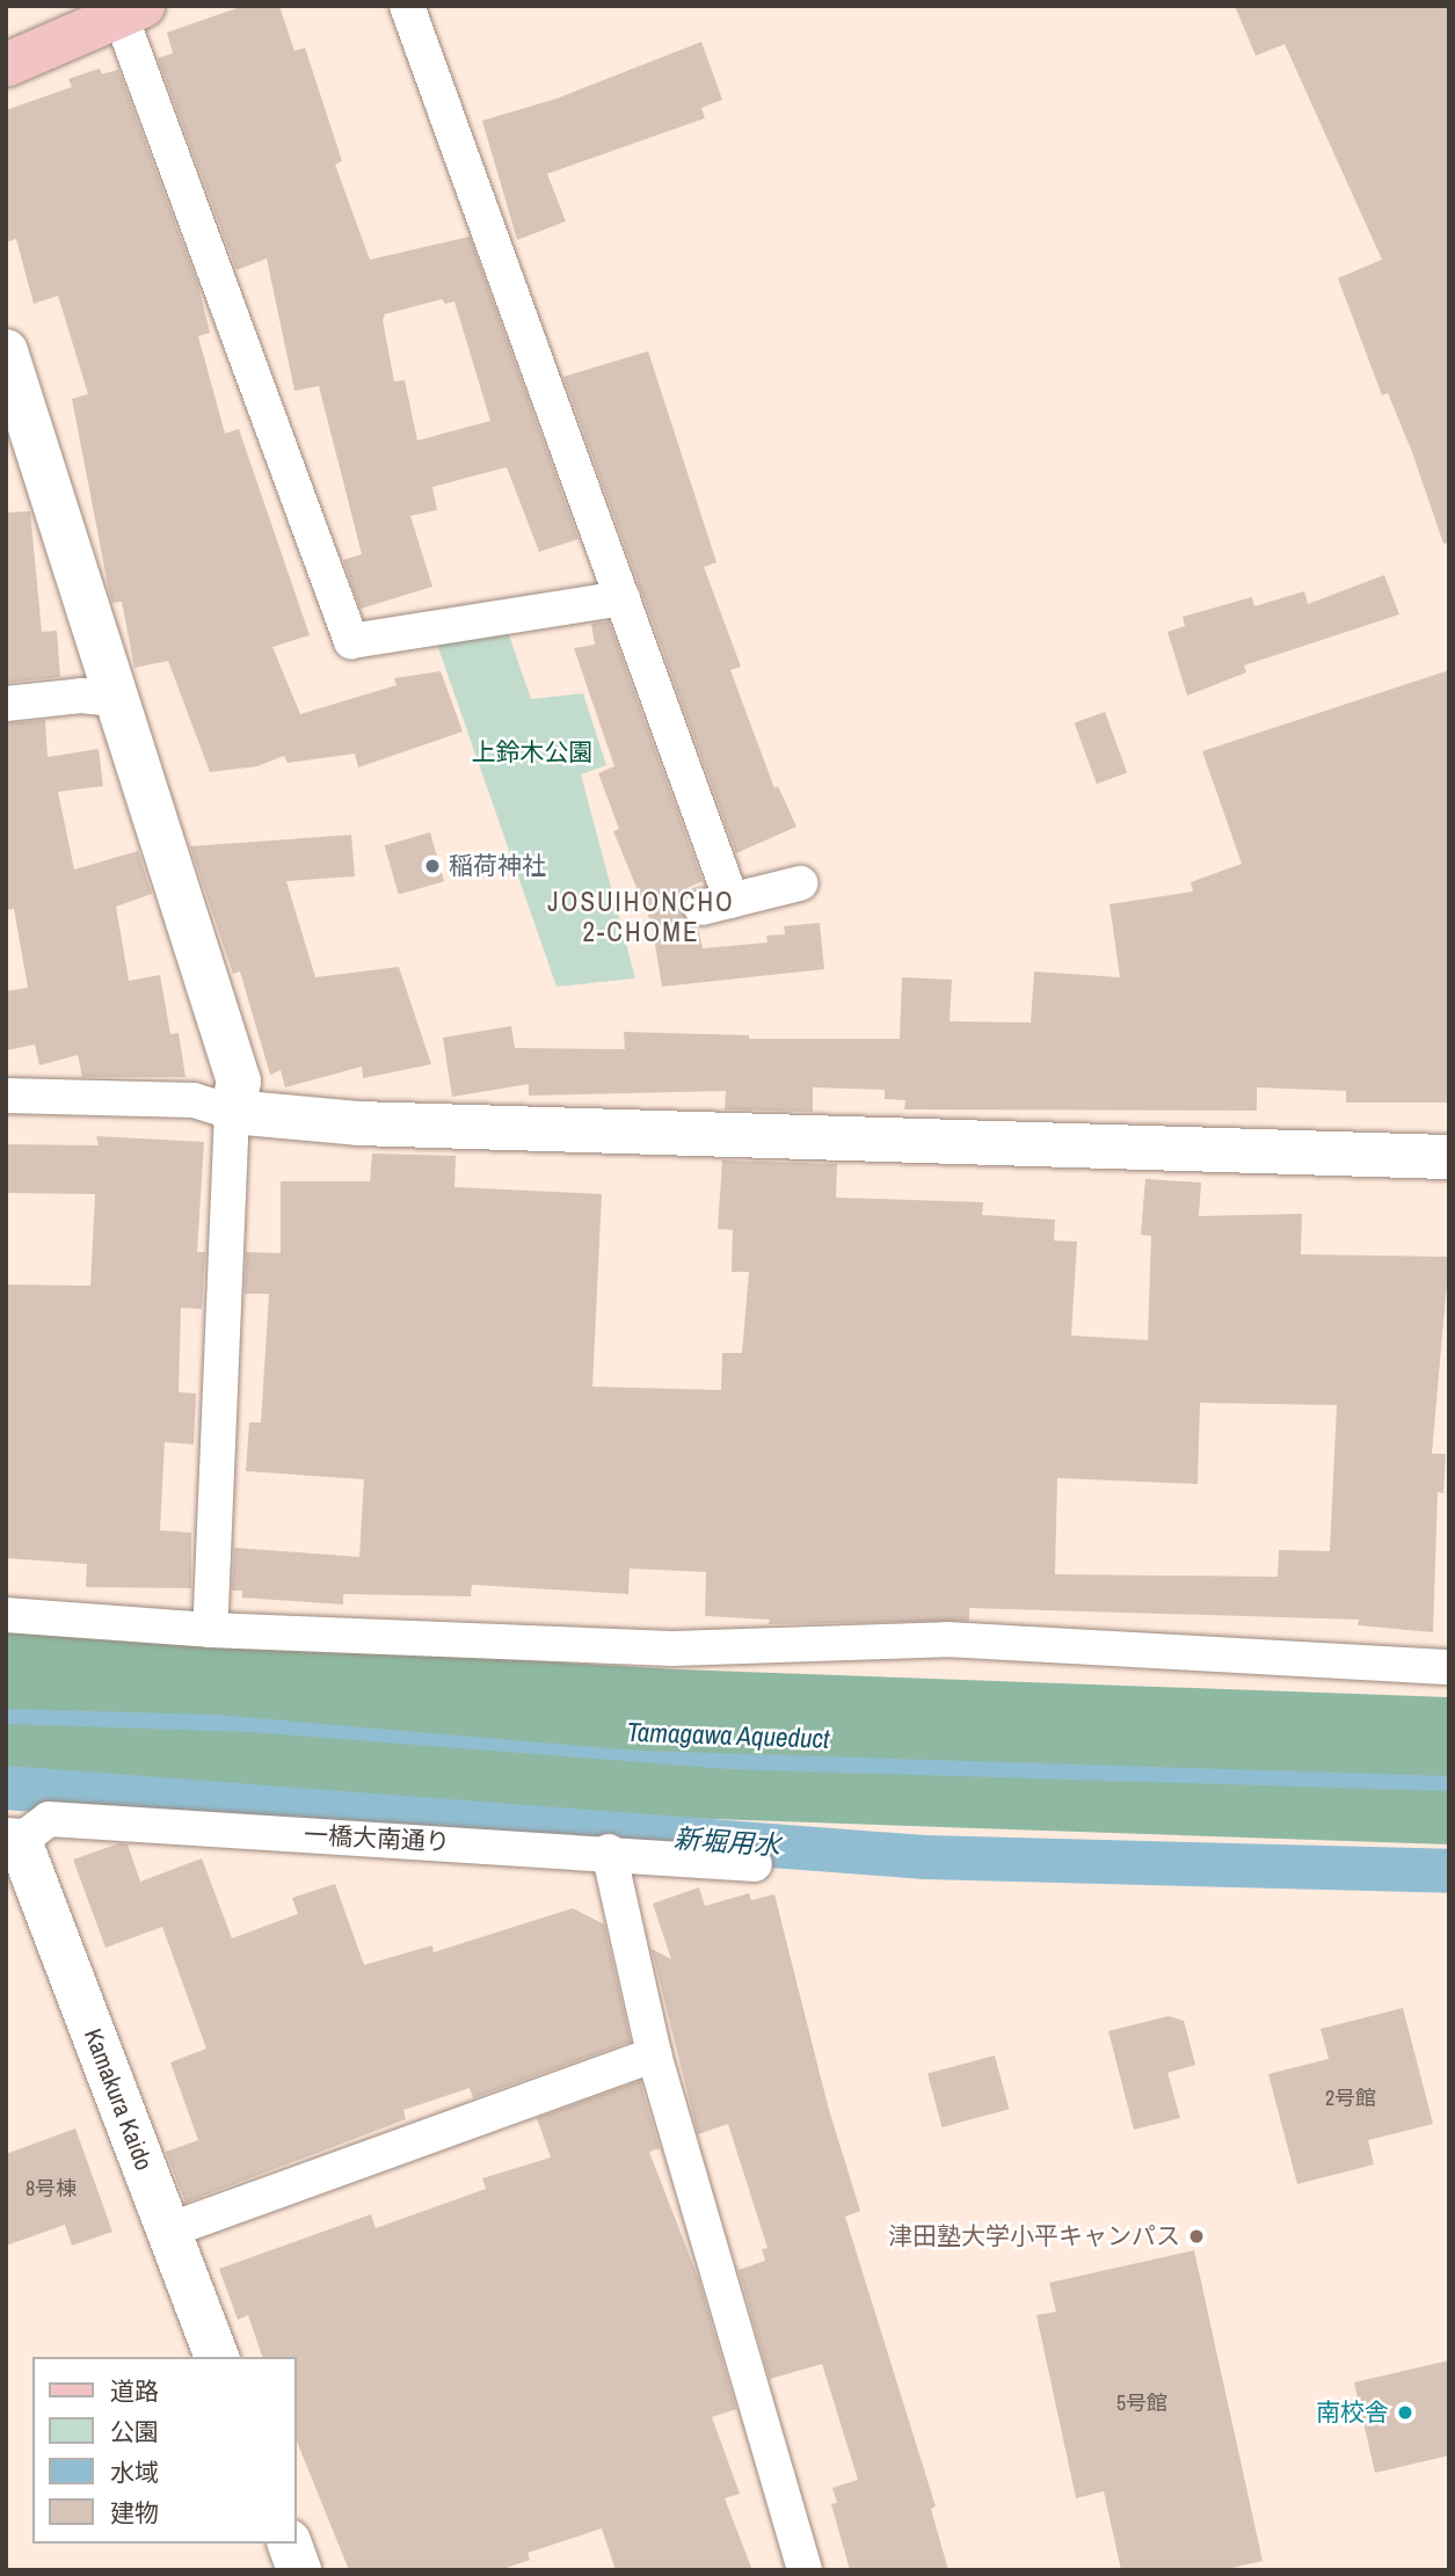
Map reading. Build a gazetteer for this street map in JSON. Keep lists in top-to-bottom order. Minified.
{"streets":{"street":["一橋大南通り","Kamakura Kaido"]},"crossings":[["一橋大南通り","Kamakura Kaido"]],"districts":["JOSUIHONCHO 2-CHOME"],"water":["Tamagawa Aqueduct","新堀用水"],"parks":["上鈴木公園"],"places":["稲荷神社","津田塾大学小平キャンパス","南校舎"],"house_numbers":["2号館","8号棟","5号館"],"legend":["道路","公園","水域","建物"]}
